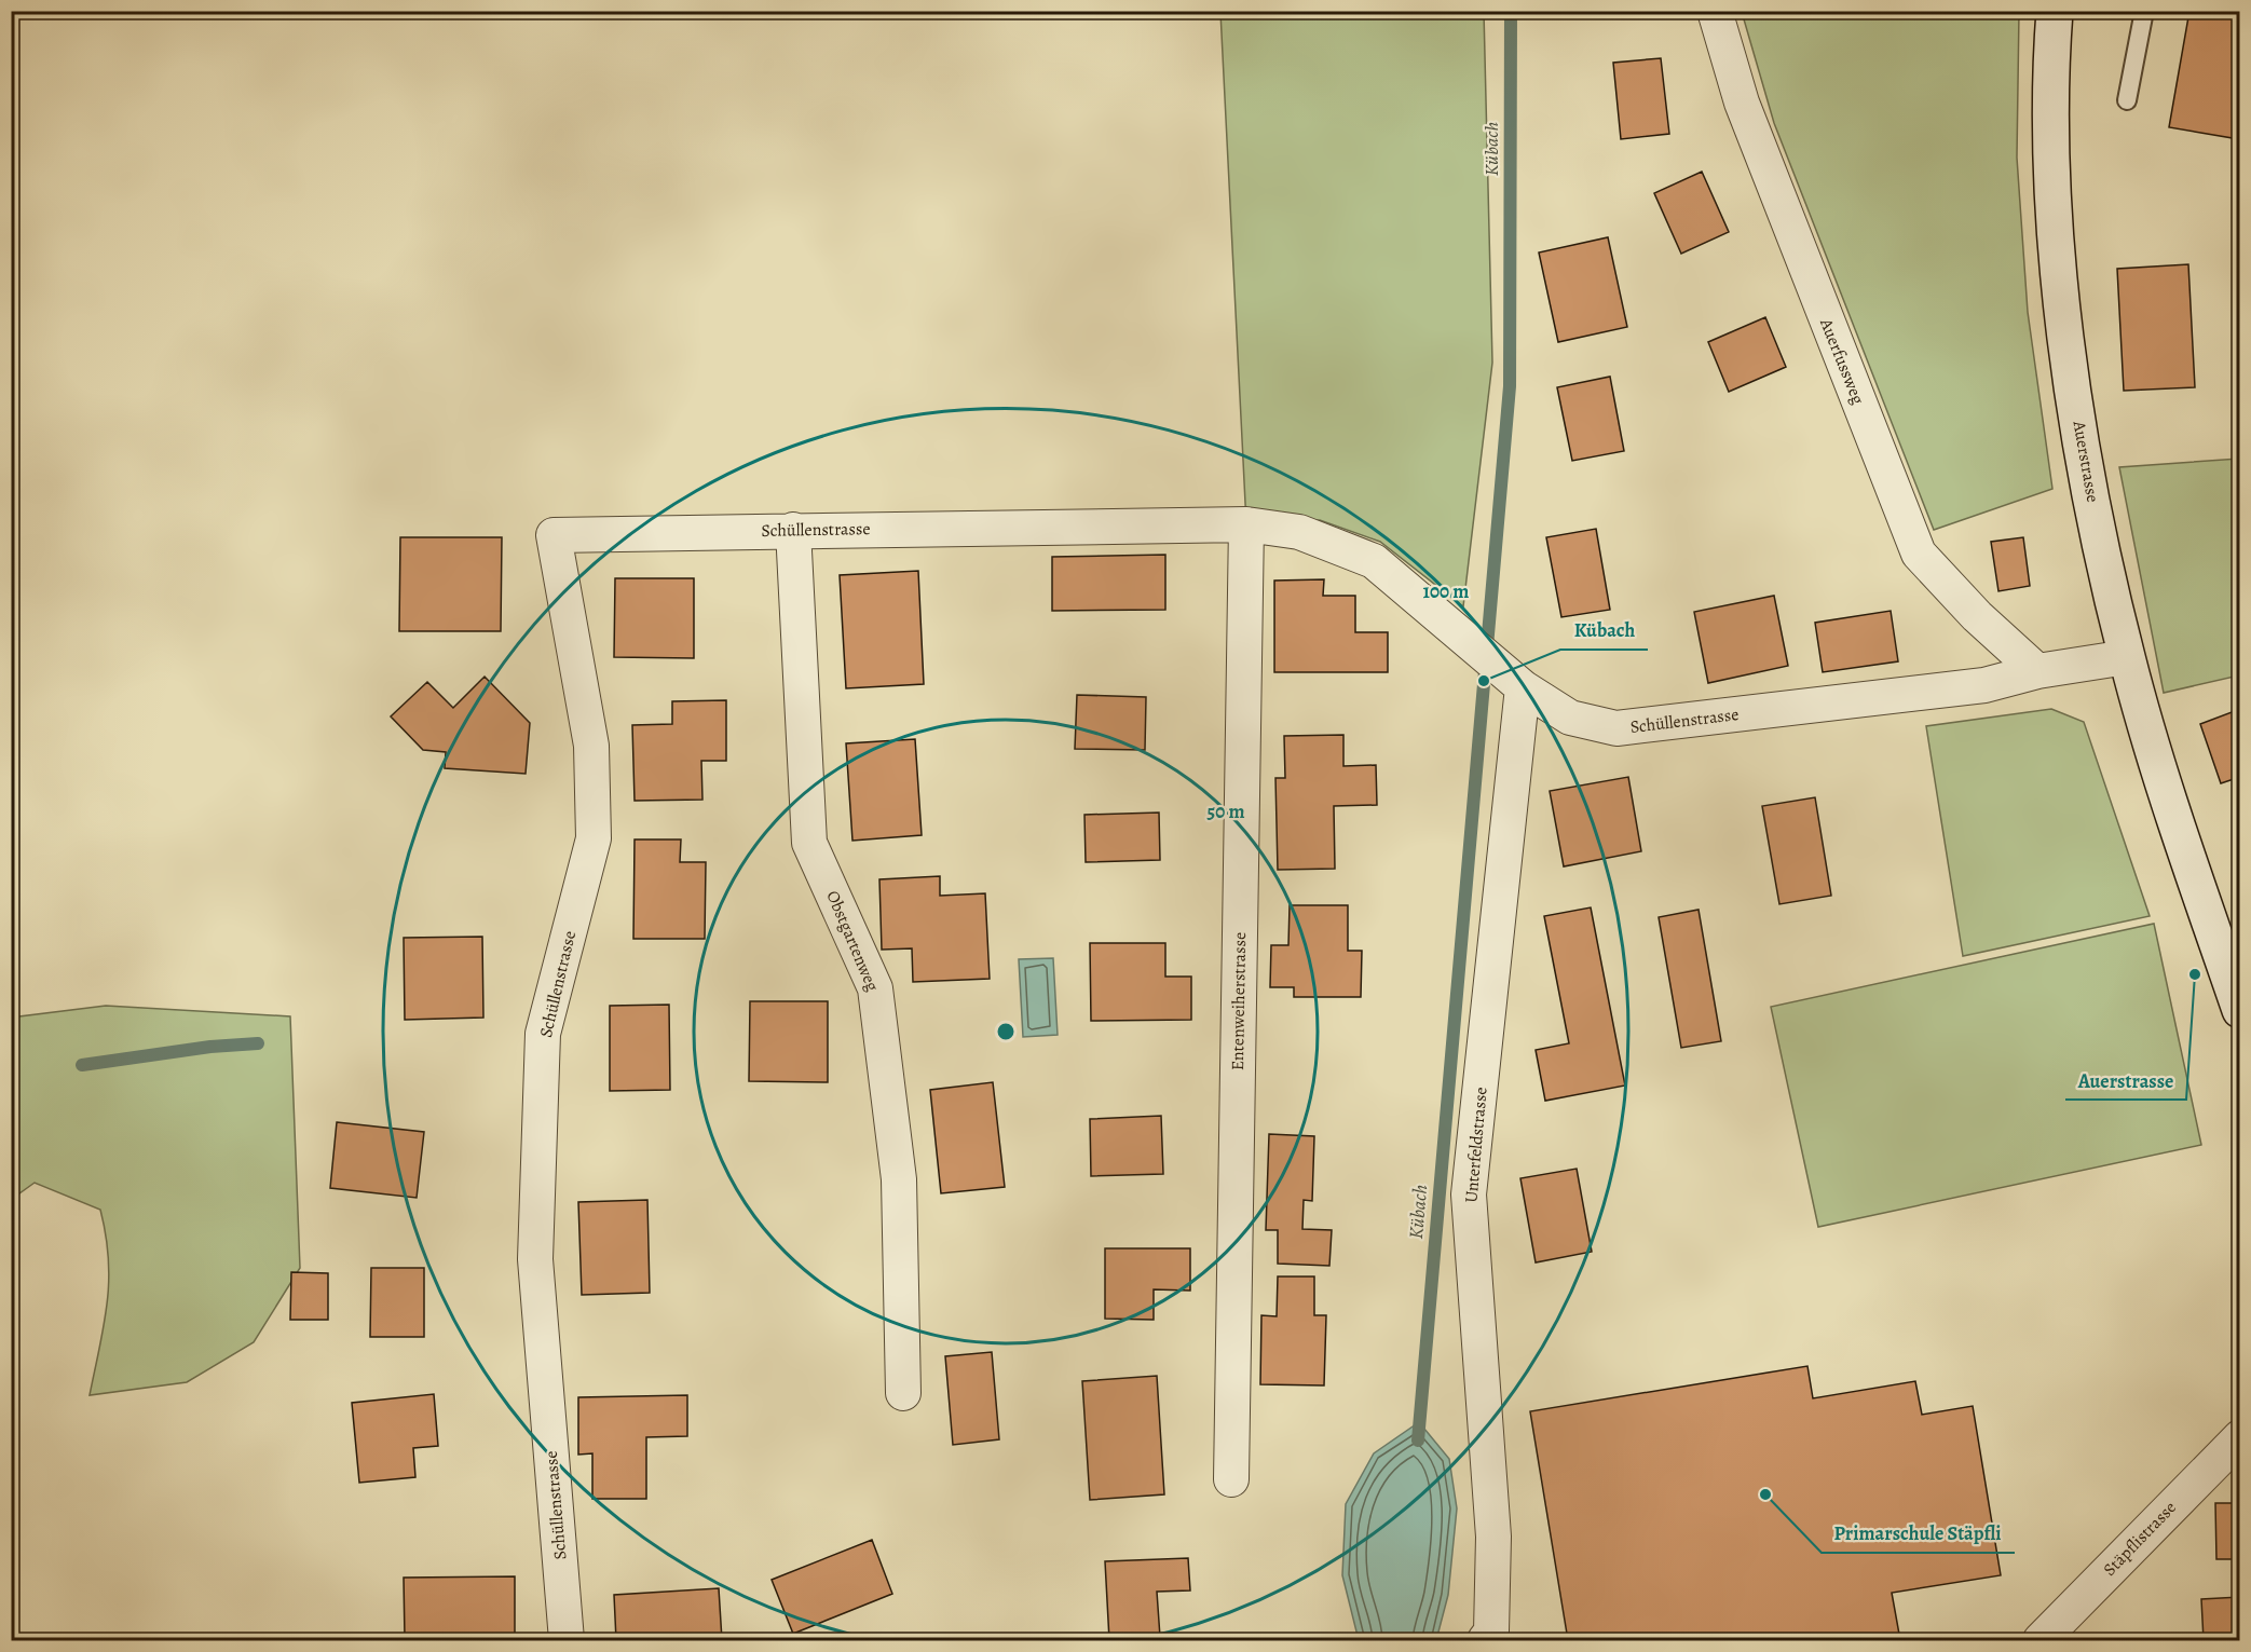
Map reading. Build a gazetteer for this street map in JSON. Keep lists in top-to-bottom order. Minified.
{"streets":{"main road":["Auerstrasse"],"street":["Auerfussweg","Schüllenstrasse","Obstgartenweg","Entenweiherstrasse","Unterfeldstrasse","Stäpflistrasse"]},"crossings":[["Auerfussweg","Schüllenstrasse"],["Auerstrasse","Schüllenstrasse"],["Schüllenstrasse","Obstgartenweg"],["Schüllenstrasse","Entenweiherstrasse"],["Schüllenstrasse","Unterfeldstrasse"]],"water":["Kübach"],"places":["Kübach","Auerstrasse","Primarschule Stäpfli"],"rings":["100 m","50 m"]}
